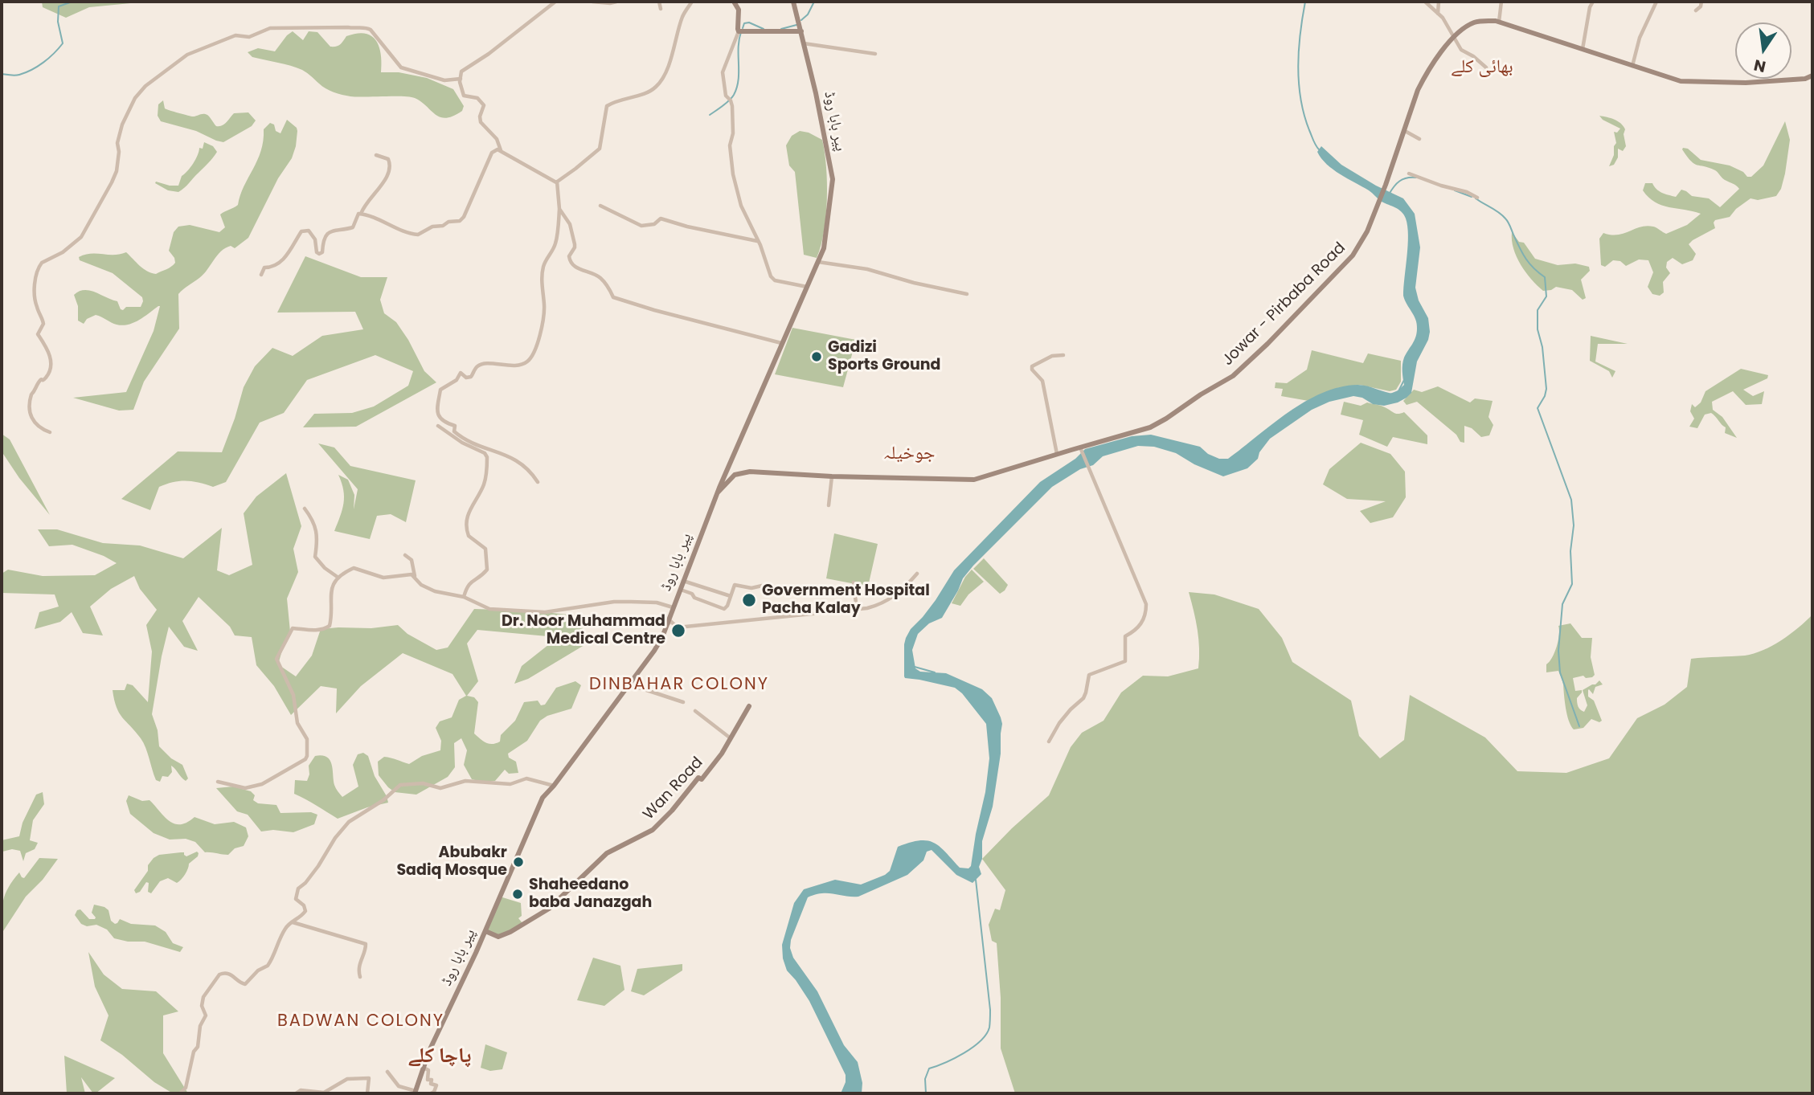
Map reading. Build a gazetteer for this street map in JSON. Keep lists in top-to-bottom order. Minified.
{"streets":{"main road":["پیر بابا روڈ","Jowar - Pirbaba Road","Wan Road"]},"crossings":[["پیر بابا روڈ","Wan Road"]],"districts":["بھائی كلے","جوخیلہ","DINBAHAR COLONY","BADWAN COLONY","پاچا کلے"],"places":["Gadizi Sports Ground","Government Hospital Pacha Kalay","Dr. Noor Muhammad Medical Centre","Abubakr Sadiq Mosque","Shaheedano baba Janazgah"],"north":"bottom"}
